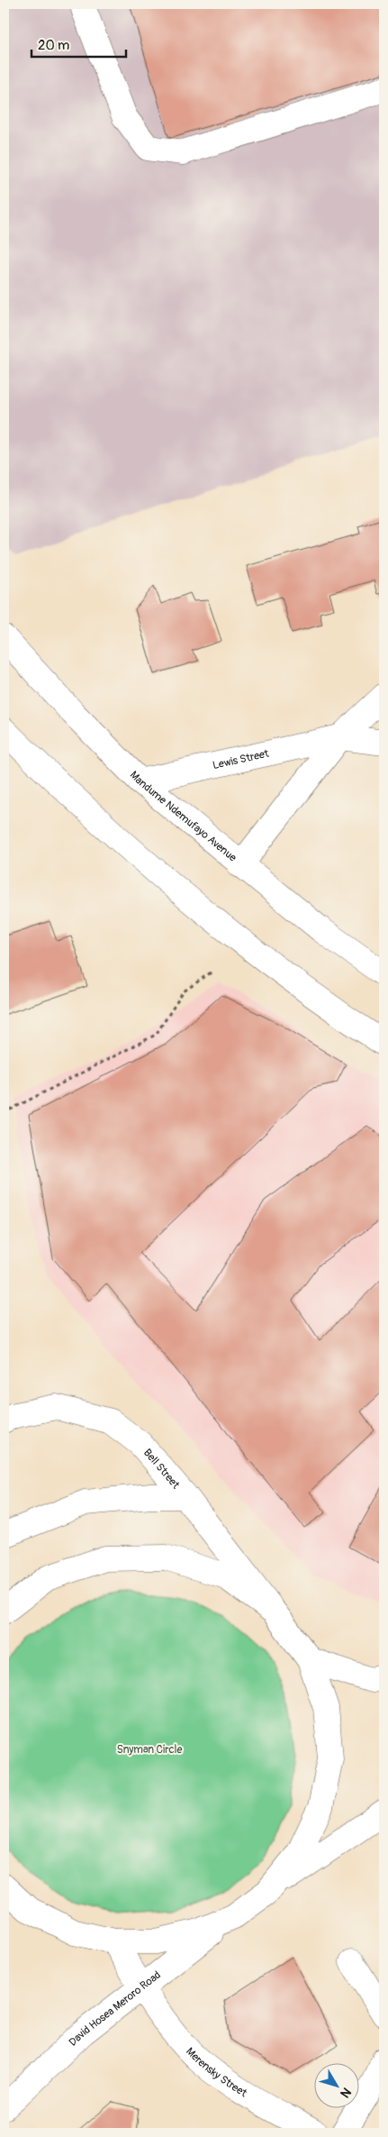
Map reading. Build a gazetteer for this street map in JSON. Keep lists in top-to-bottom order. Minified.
{"streets":{"main road":["Lewis Street","Mandume Ndemufayo Avenue","Bell Street","David Hosea Meroro Road","Merensky Street"]},"crossings":[["Lewis Street","Mandume Ndemufayo Avenue"],["David Hosea Meroro Road","Merensky Street"]],"parks":["Snyman Circle"],"scale_bar":"20 m","north":"bottom right"}
